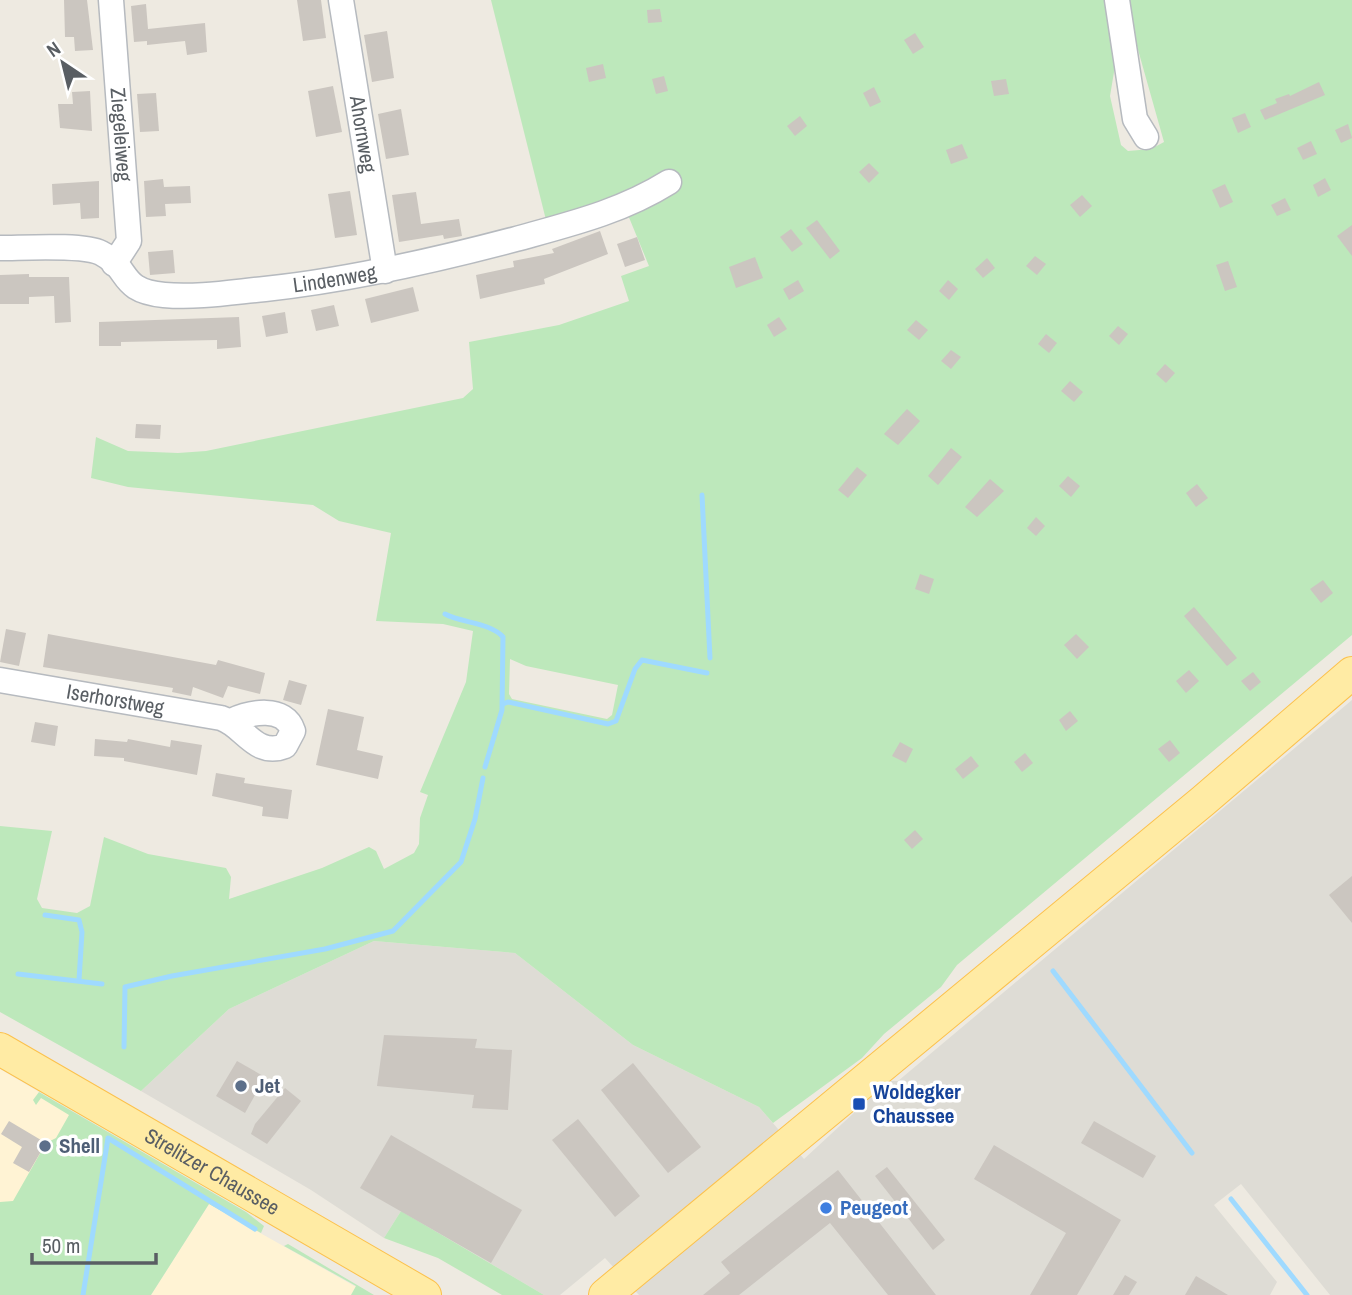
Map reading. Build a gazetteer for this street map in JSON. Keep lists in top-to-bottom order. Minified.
{"streets":{"main road":["Strelitzer Chaussee"],"street":["Ziegeleiweg","Ahornweg","Lindenweg","Iserhorstweg"]},"crossings":[["Ziegeleiweg","Lindenweg"],["Ahornweg","Lindenweg"]],"places":{"other":["Jet","Shell","Peugeot"],"transit":["Woldegker Chaussee"]},"scale_bar":"50 m","north":"top left"}
